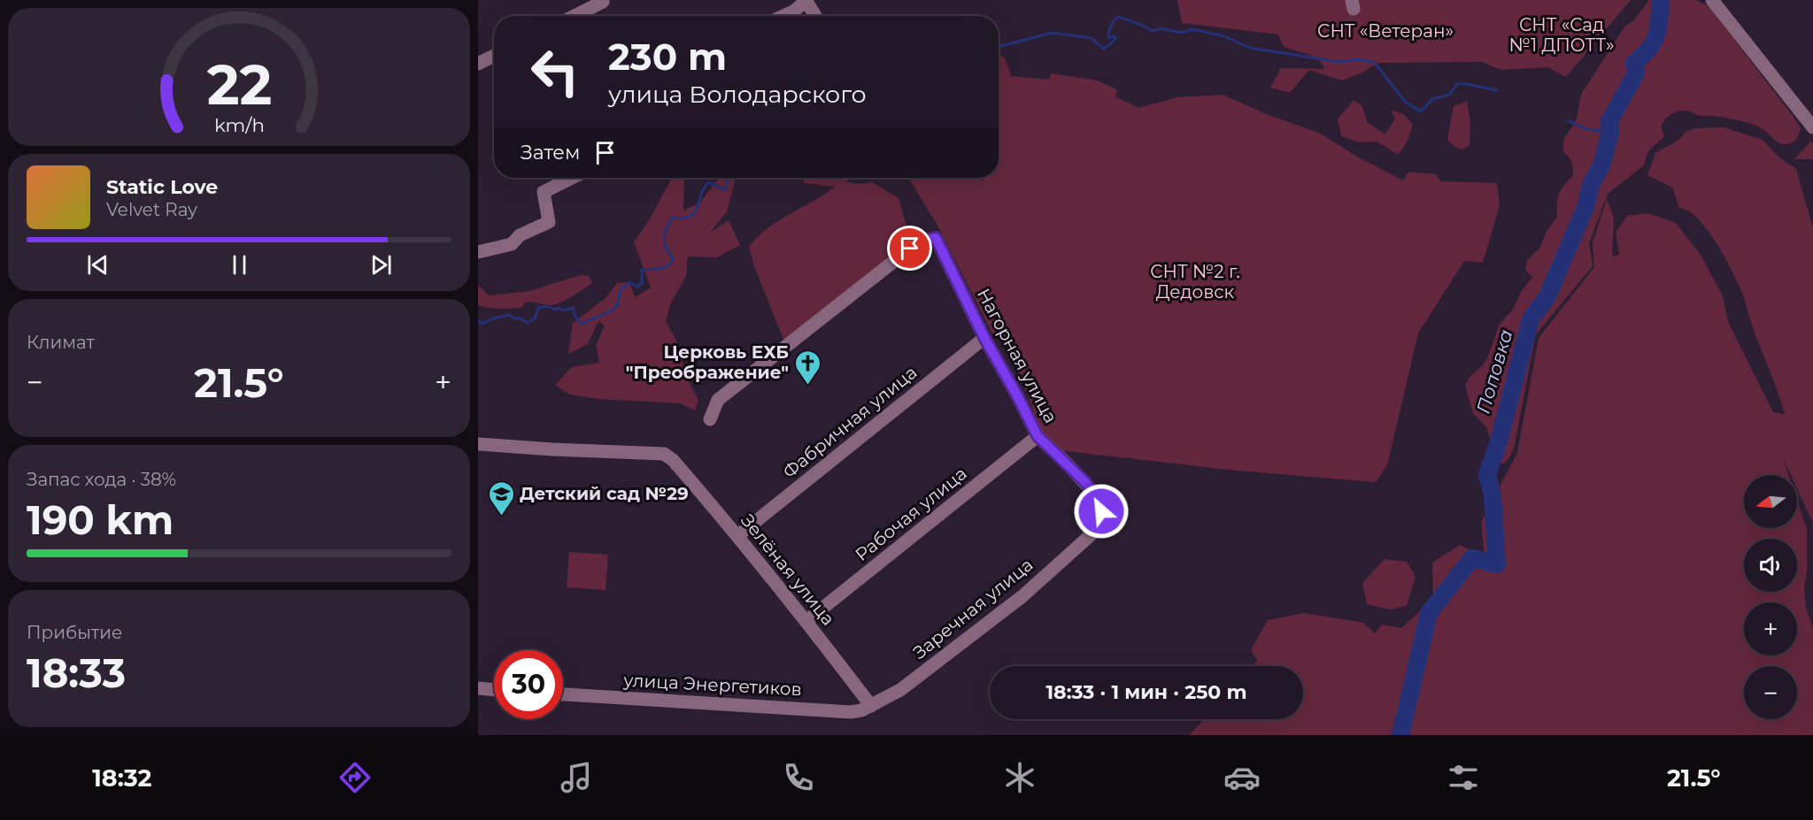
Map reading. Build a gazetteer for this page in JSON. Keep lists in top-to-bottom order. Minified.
{"streets":{"street":["Нагорная улица","Фабричная улица","Рабочая улица","Зелёная улица","Заречная улица","улица Энергетиков"]},"crossings":[["Нагорная улица","Фабричная улица"],["Нагорная улица","Рабочая улица"],["Нагорная улица","Заречная улица"],["Фабричная улица","Зелёная улица"],["Рабочая улица","Зелёная улица"],["Зелёная улица","Заречная улица"],["Зелёная улица","улица Энергетиков"],["Заречная улица","улица Энергетиков"]],"water":["Поповка"],"parks":["СНТ «Сад №1 ДПОТТ»","СНТ «Ветеран»","СНТ №2 г. Дедовск"],"places":{"church":["Церковь ЕХБ \"Преображение\""],"school or university":["Детский сад №29"]},"north":"left","page":{"turn":["230 m","улица Володарского"],"then":"Затем","song":["Static Love","Velvet Ray"],"tile":["Климат",["Запас хода · 38%","190 km"],["Прибытие","18:33"]],"heat":["−","21.5°","+"],"map_buttons":["+","−"],"limit":"30","trip":"18:33 · 1 мин · 250 m","tabs":["18:32","21.5°"],"gauge":["22","km/h"]}}
